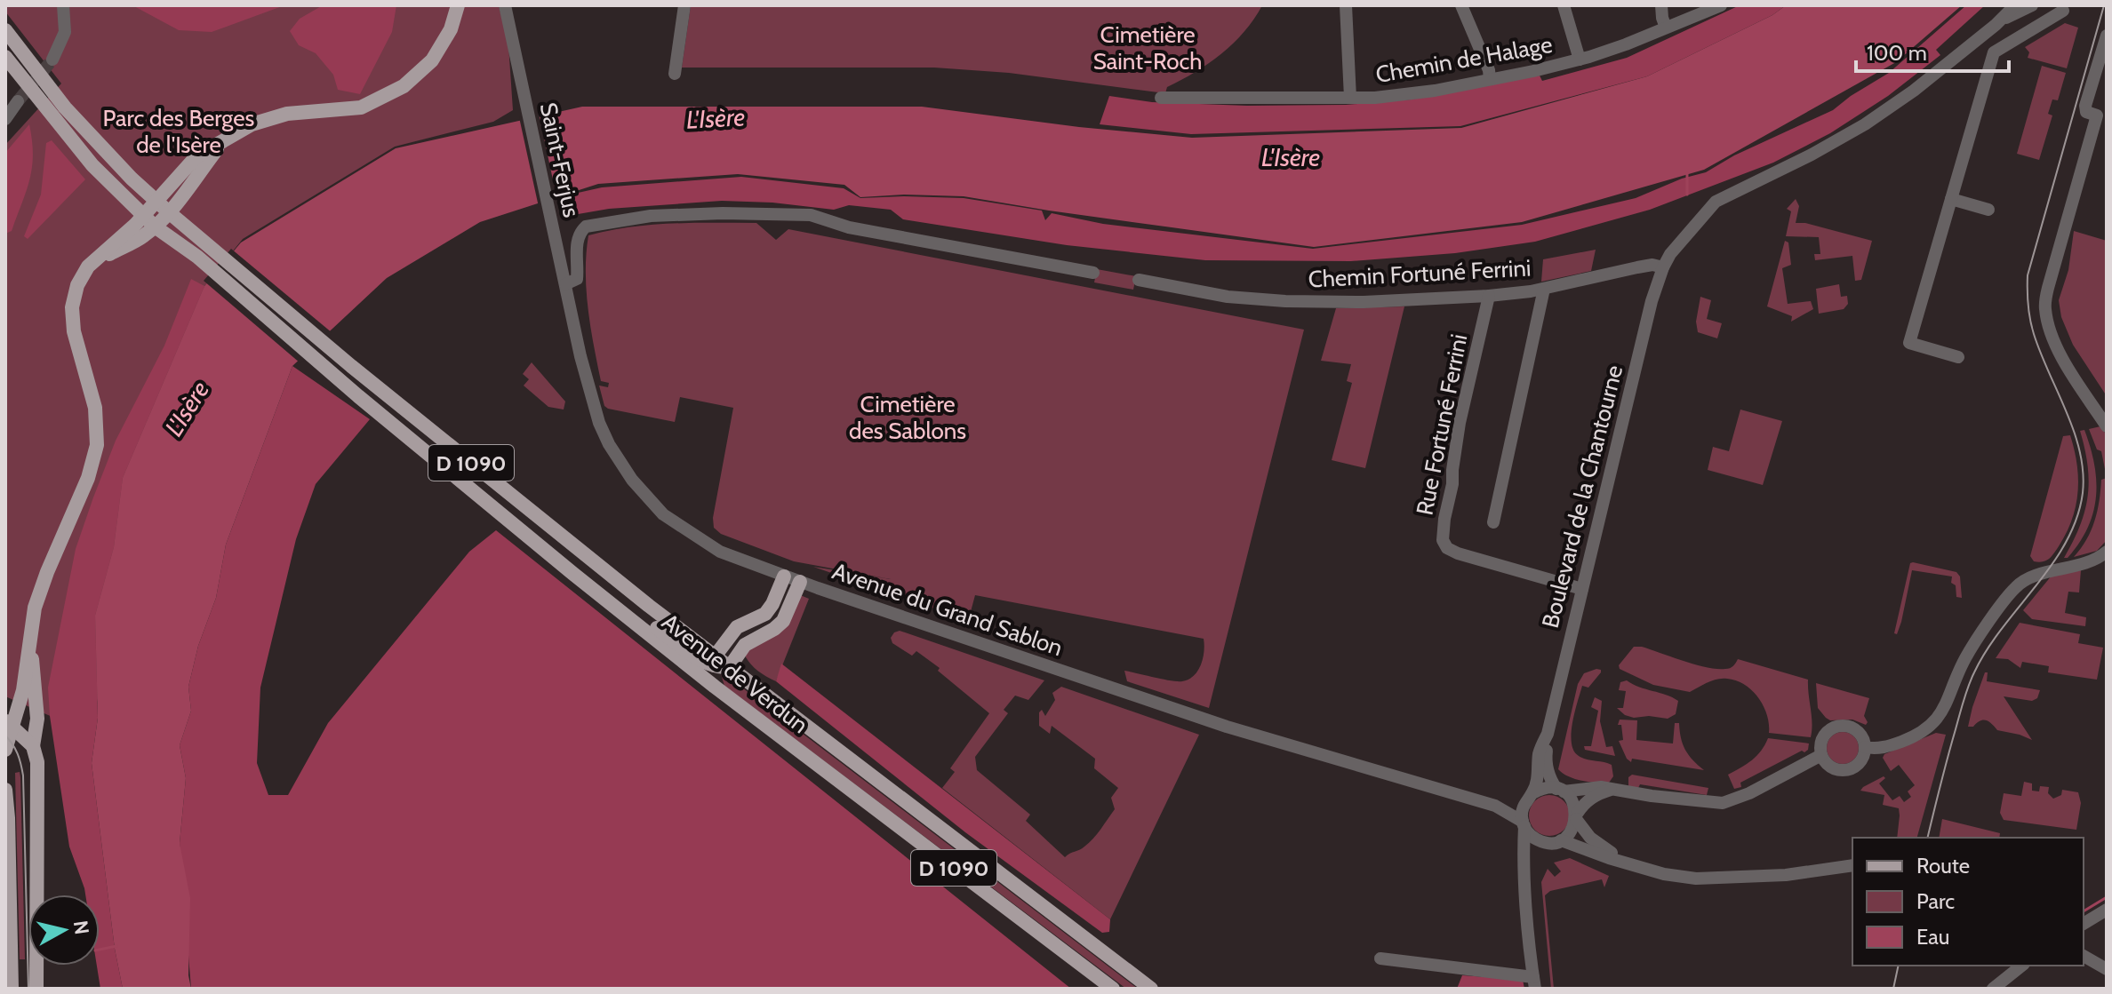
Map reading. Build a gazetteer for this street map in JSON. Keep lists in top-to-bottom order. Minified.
{"streets":{"main road":["D 1090","Avenue de Verdun"],"street":["Chemin de Halage","Saint-Ferjus","Chemin Fortuné Ferrini","Rue Fortuné Ferrini","Boulevard de la Chantourne","Avenue du Grand Sablon"]},"crossings":[["Saint-Ferjus","Avenue du Grand Sablon"],["Chemin Fortuné Ferrini","Rue Fortuné Ferrini"],["Chemin Fortuné Ferrini","Boulevard de la Chantourne"],["Rue Fortuné Ferrini","Boulevard de la Chantourne"],["D 1090","Avenue de Verdun"],["Boulevard de la Chantourne","Avenue du Grand Sablon"]],"water":["L'Isère"],"parks":["Cimetière Saint-Roch","Parc des Berges de l'Isère","Cimetière des Sablons"],"legend":["Route","Parc","Eau"],"scale_bar":"100 m","north":"right"}
